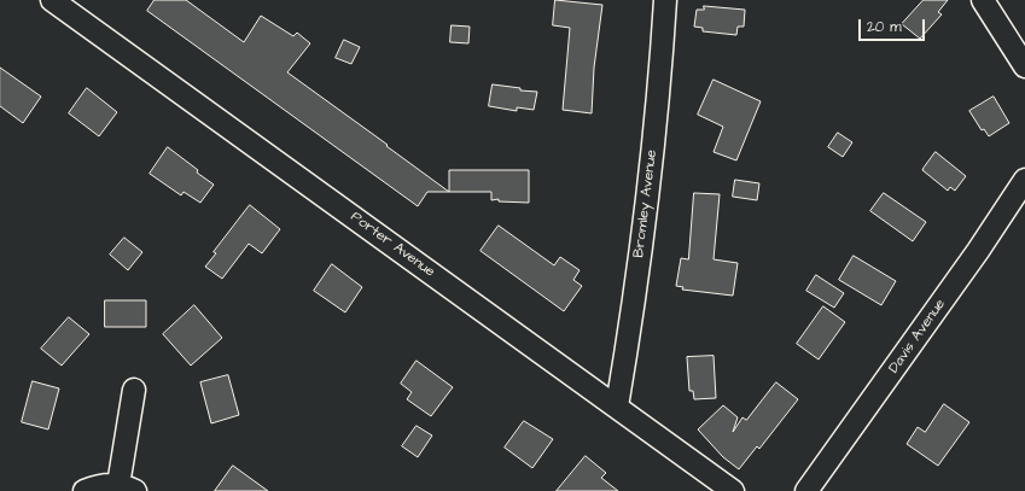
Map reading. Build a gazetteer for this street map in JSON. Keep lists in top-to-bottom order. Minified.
{"streets":{"street":["Bromley Avenue","Porter Avenue","Davis Avenue"]},"crossings":[["Bromley Avenue","Porter Avenue"]],"scale_bar":"20 m"}
